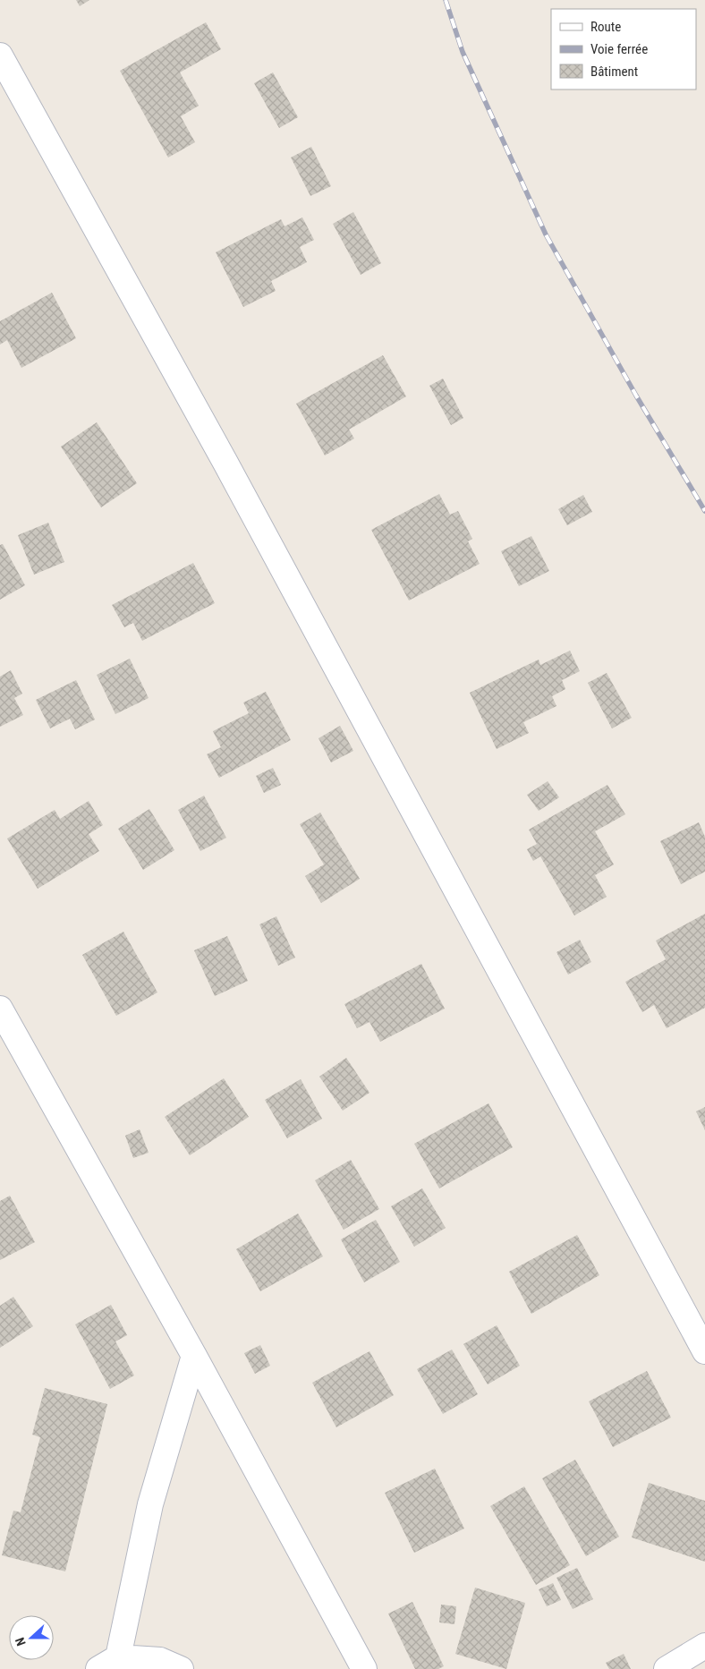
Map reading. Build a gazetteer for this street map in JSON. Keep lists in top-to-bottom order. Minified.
{"legend":["Route","Voie ferrée","Bâtiment"],"north":"left"}
